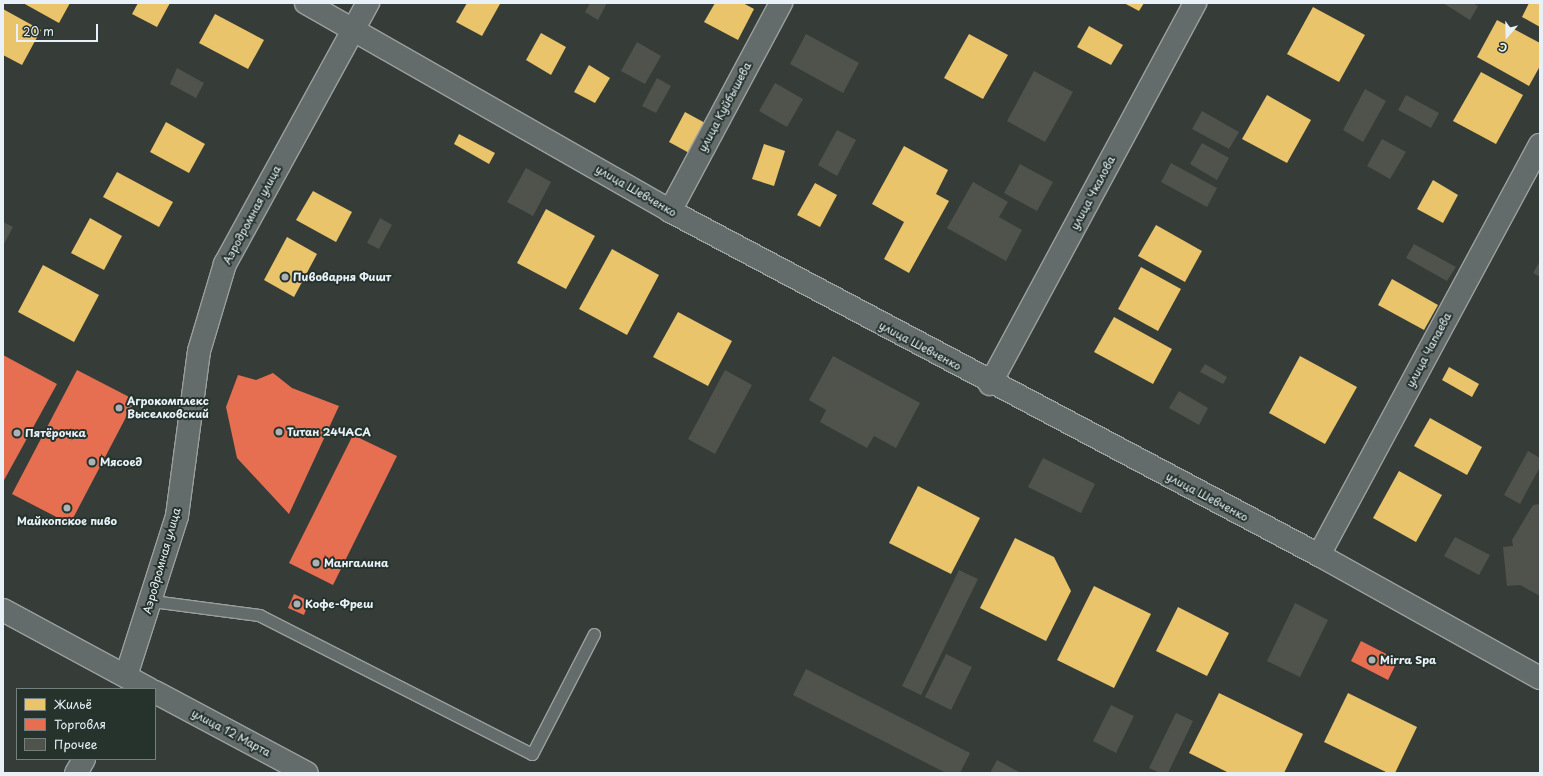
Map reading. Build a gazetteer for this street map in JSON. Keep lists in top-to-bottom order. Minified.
{"streets":{"street":["улица Куйбышева","улица Шевченко","улица Чкалова","Аэродромная улица","улица Чапаева","улица 12 Марта"]},"crossings":[["улица Куйбышева","улица Шевченко"],["улица Шевченко","улица Чкалова"],["улица Шевченко","Аэродромная улица"],["улица Шевченко","улица Чапаева"]],"places":["Пивоварня Фишт","Агрокомплекс Выселковский","Титан 24ЧАСА","Пятёрочка","Мясоед","Майкопское пиво","Мангалина","Кофе-Фреш","Mirra Spa"],"legend":["Жильё","Торговля","Прочее"],"scale_bar":"20 m","north":"bottom"}
